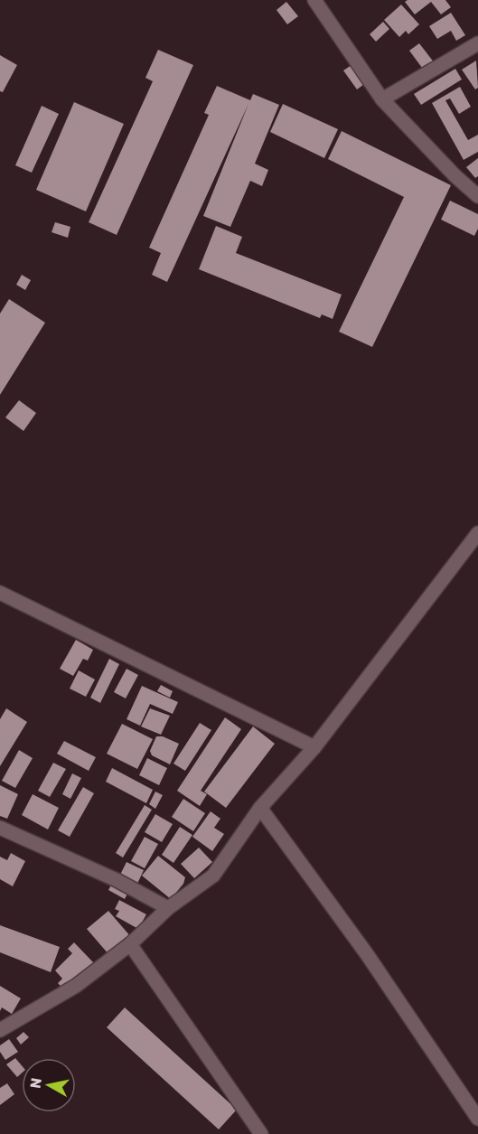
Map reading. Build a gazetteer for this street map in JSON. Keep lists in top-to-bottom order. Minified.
{"north":"left"}
